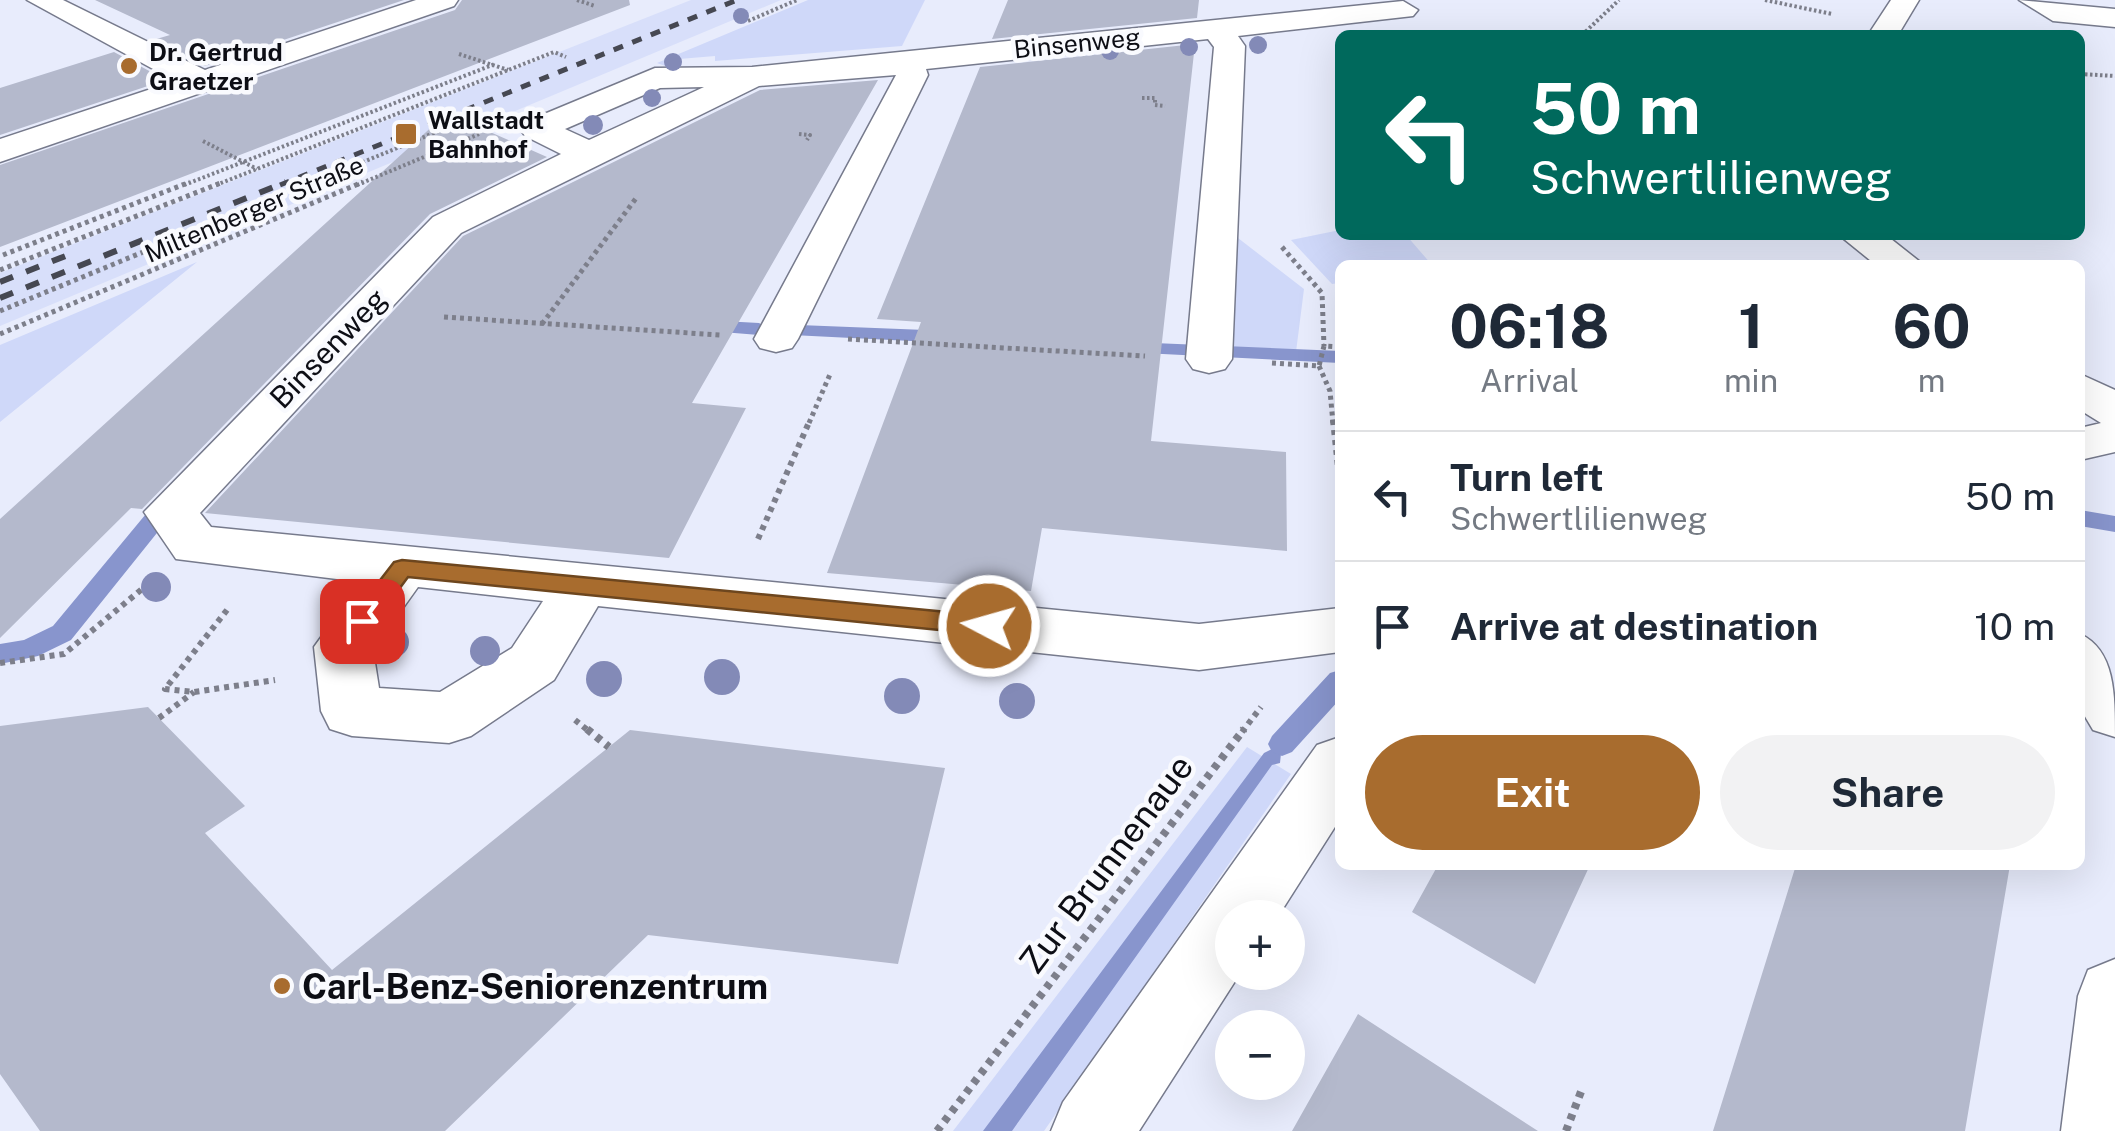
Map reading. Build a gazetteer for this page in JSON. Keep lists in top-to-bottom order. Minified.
{"streets":{"street":["Binsenweg"],"path":["Miltenberger Straße","Zur Brunnenaue"]},"places":{"other":["Dr. Gertrud Graetzer","Carl-Benz-Seniorenzentrum"],"transit":["Wallstadt Bahnhof"]},"page":{"turn":["50 m","Schwertlilienweg"],"eta":["06:18","Arrival","1","min","60","m"],"list":[{"name":"Turn left","note":"Schwertlilienweg","value":"50 m"},{"name":"Arrive at destination","value":"10 m"}],"buttons":["Exit","Share"],"map_buttons":["+","−"]}}
